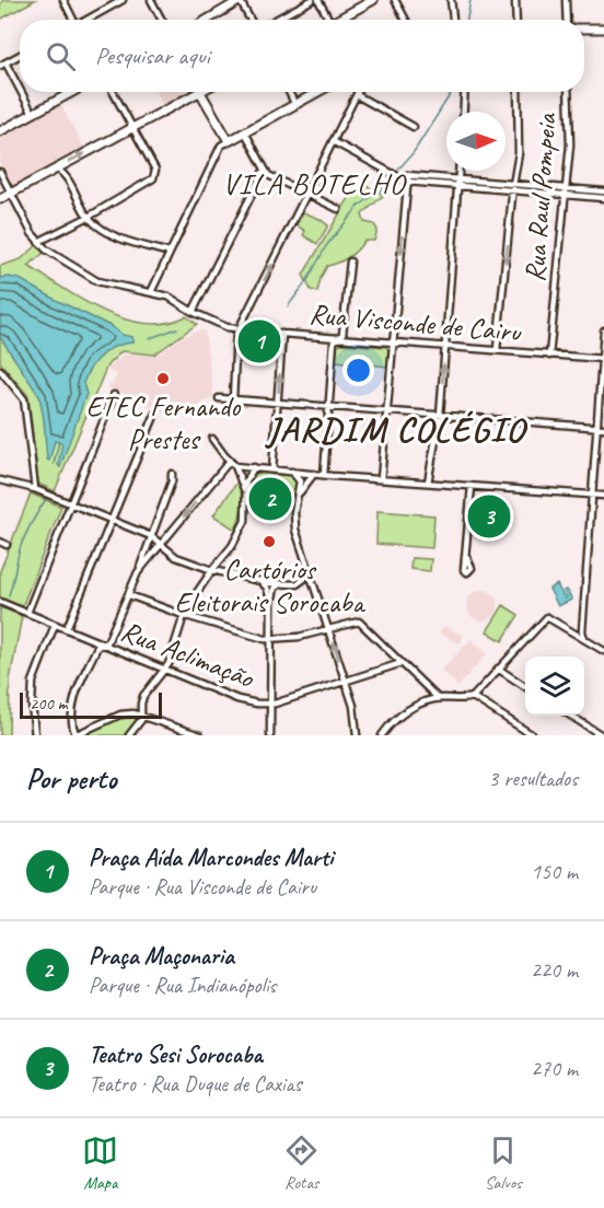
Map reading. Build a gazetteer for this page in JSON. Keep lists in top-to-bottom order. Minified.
{"streets":{"street":["Rua Raul Pompeia","Rua Visconde de Cairu","Rua Aclimação"]},"crossings":[["Rua Raul Pompeia","Rua Visconde de Cairu"]],"districts":["VILA BOTELHO","JARDIM COLÉGIO"],"places":["ETEC Fernando Prestes","Cartórios Eleitorais Sorocaba"],"scale_bar":"200 m","north":"right","page":{"search":"Pesquisar aqui","pins":["1","2","3"],"scale":"200 m","heading":["Por perto","3 resultados"],"list":[{"mark":"1","name":"Praça Aída Marcondes Marti","note":"Parque · Rua Visconde de Cairu","value":"150 m"},{"mark":"2","name":"Praça Maçonaria","note":"Parque · Rua Indianópolis","value":"220 m"},{"mark":"3","name":"Teatro Sesi Sorocaba","note":"Teatro · Rua Duque de Caxias","value":"270 m"}],"nav":["Mapa","Rotas","Salvos"]}}
